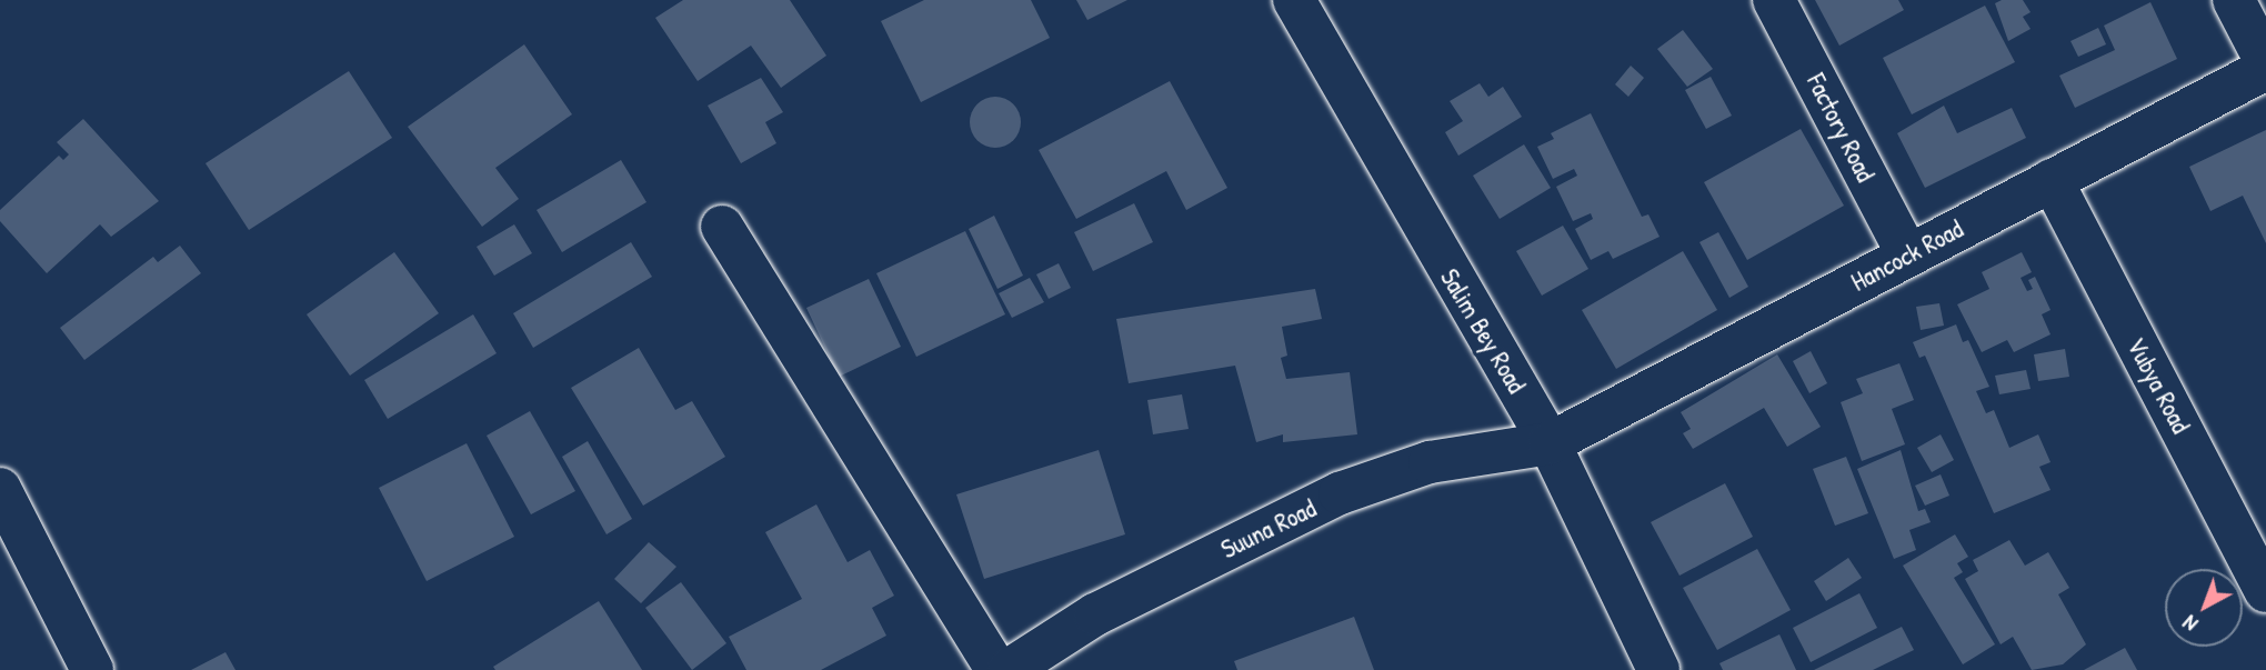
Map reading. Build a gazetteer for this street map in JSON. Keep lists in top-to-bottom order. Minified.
{"streets":{"street":["Factory Road","Hancock Road","Salim Bey Road","Vubya Road","Suuna Road"]},"crossings":[["Factory Road","Hancock Road"],["Hancock Road","Salim Bey Road"],["Hancock Road","Vubya Road"],["Hancock Road","Suuna Road"],["Salim Bey Road","Suuna Road"]],"north":"bottom left"}
